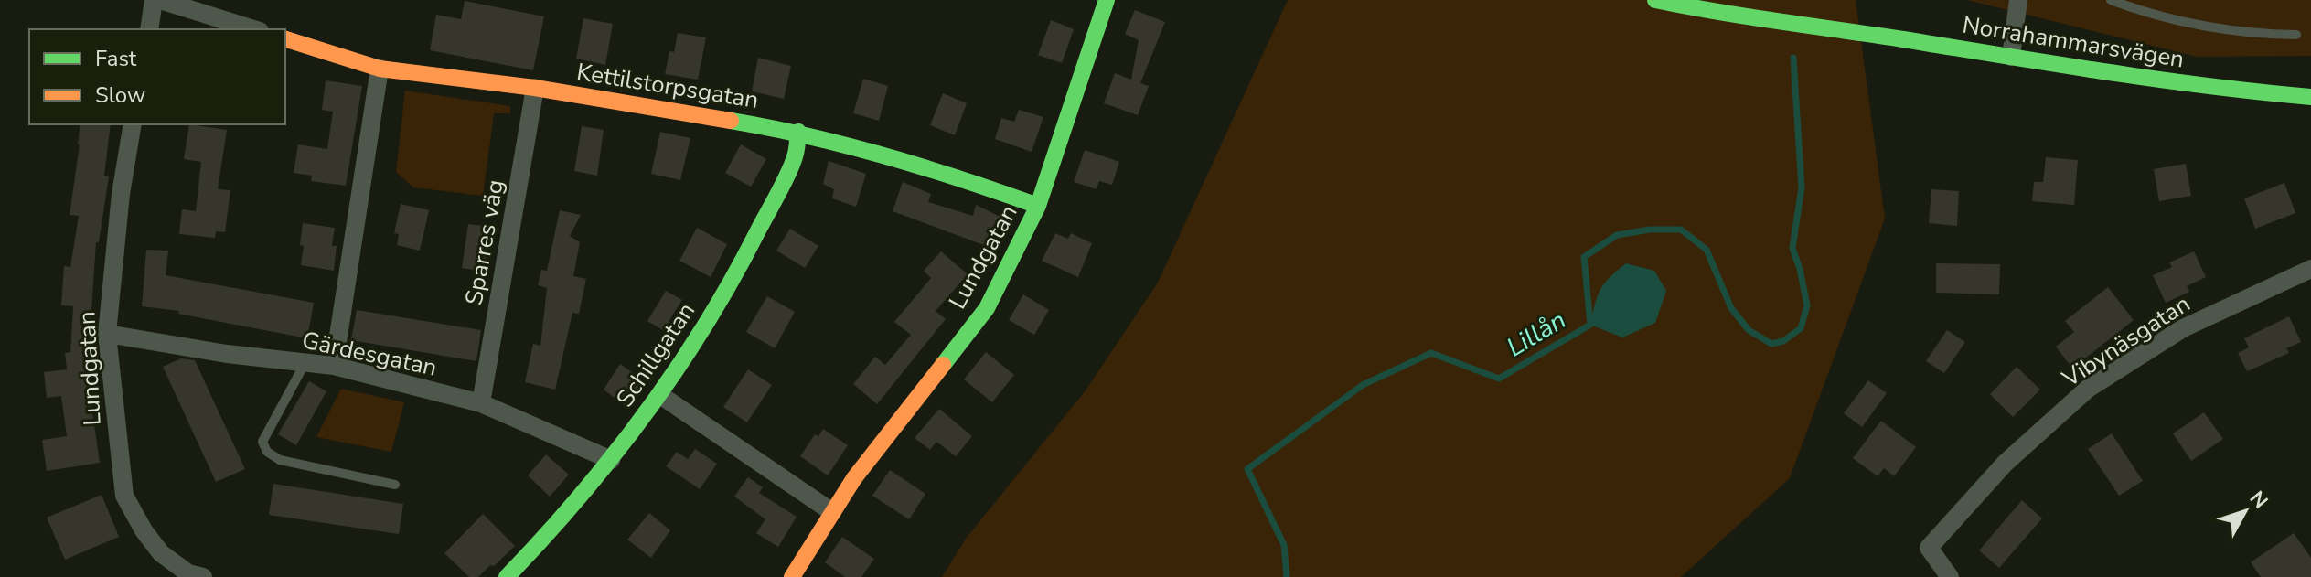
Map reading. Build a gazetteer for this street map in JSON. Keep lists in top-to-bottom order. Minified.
{"streets":{"street":["Norrahammarsvägen","Kettilstorpsgatan","Sparres väg","Lundgatan","Vibynäsgatan","Gärdesgatan","Schillgatan"]},"crossings":[["Kettilstorpsgatan","Sparres väg"],["Kettilstorpsgatan","Lundgatan"],["Kettilstorpsgatan","Schillgatan"],["Sparres väg","Gärdesgatan"],["Lundgatan","Gärdesgatan"],["Gärdesgatan","Schillgatan"]],"water":["Lillån"],"legend":["Fast","Slow"],"north":"top right"}
